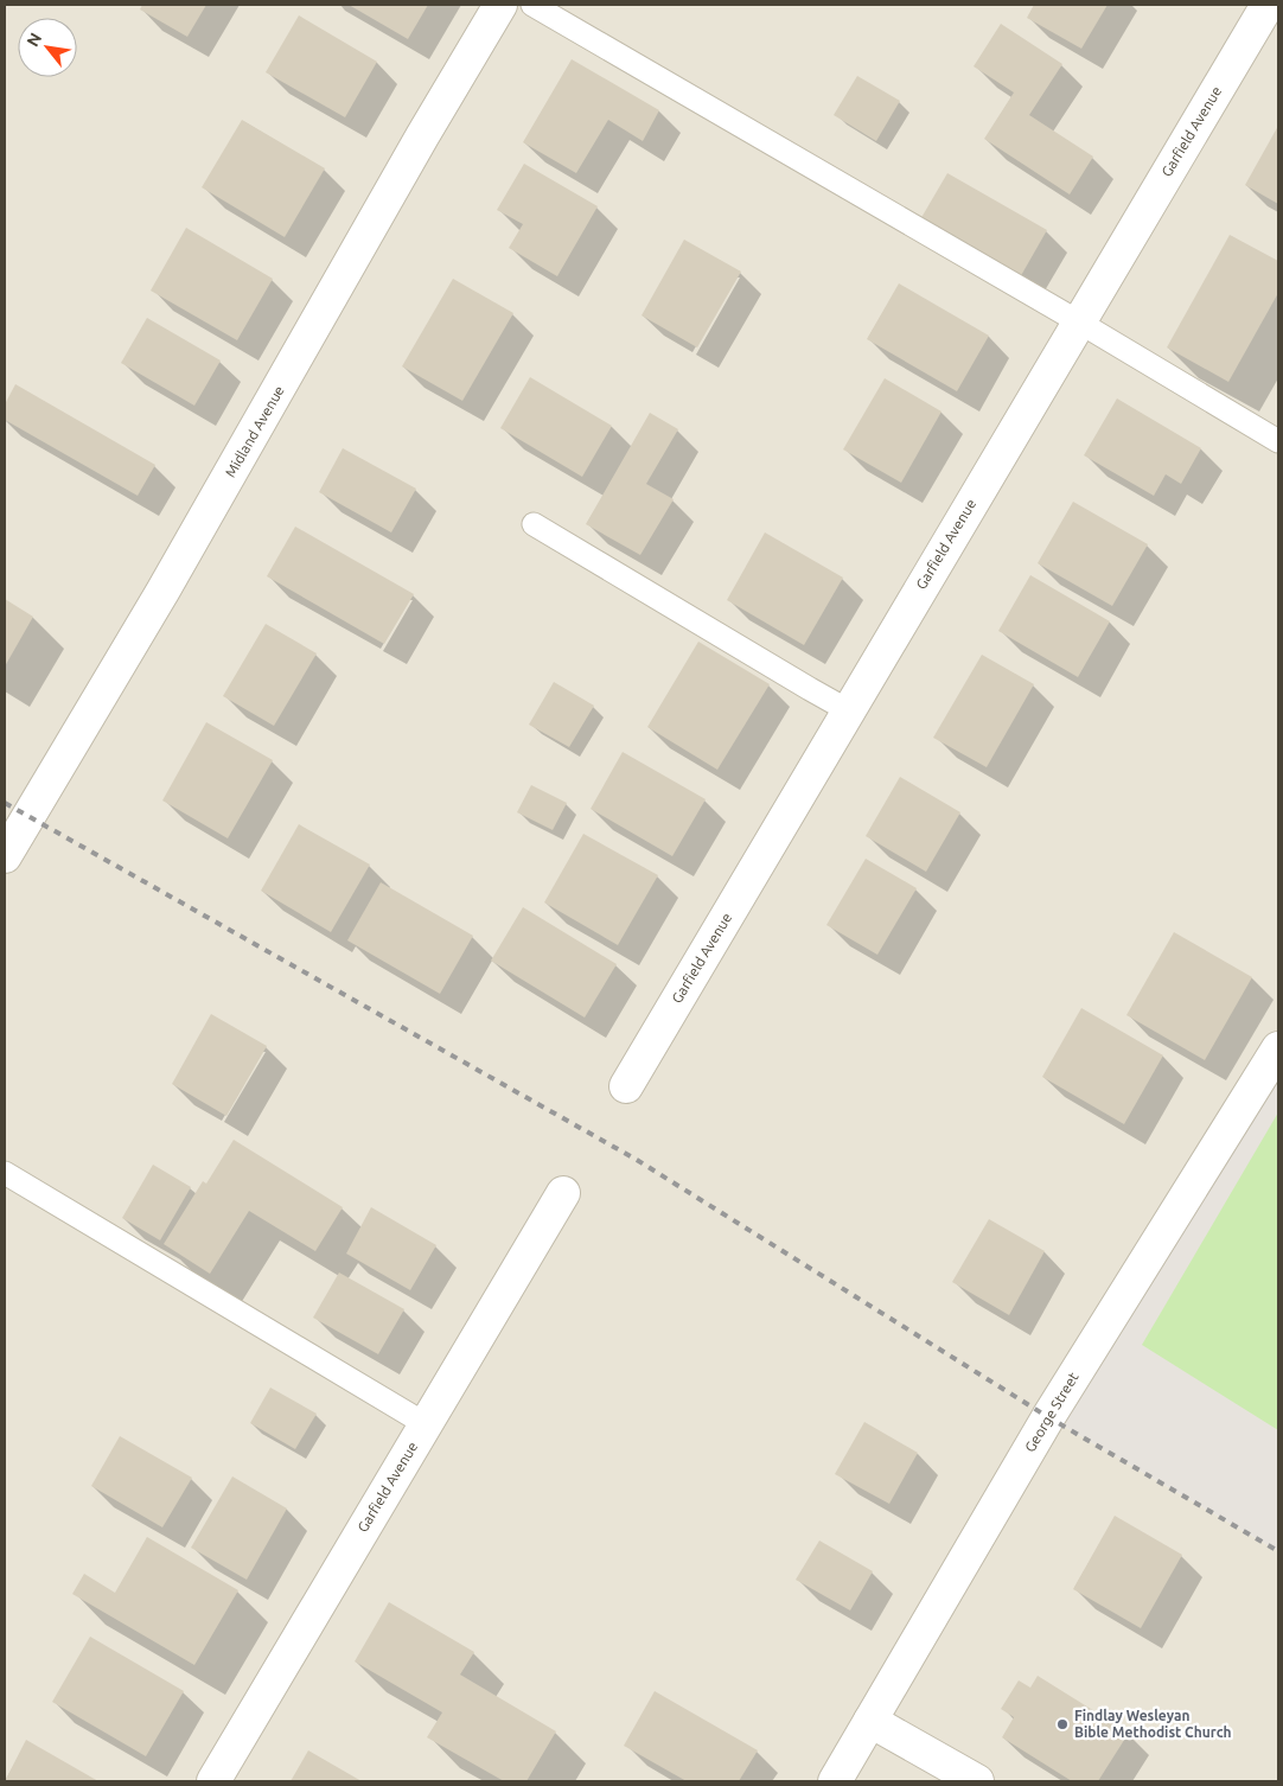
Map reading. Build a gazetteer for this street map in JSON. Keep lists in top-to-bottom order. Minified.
{"streets":{"street":["Garfield Avenue","Midland Avenue","George Street"]},"places":["Findlay Wesleyan Bible Methodist Church"],"north":"top left"}
